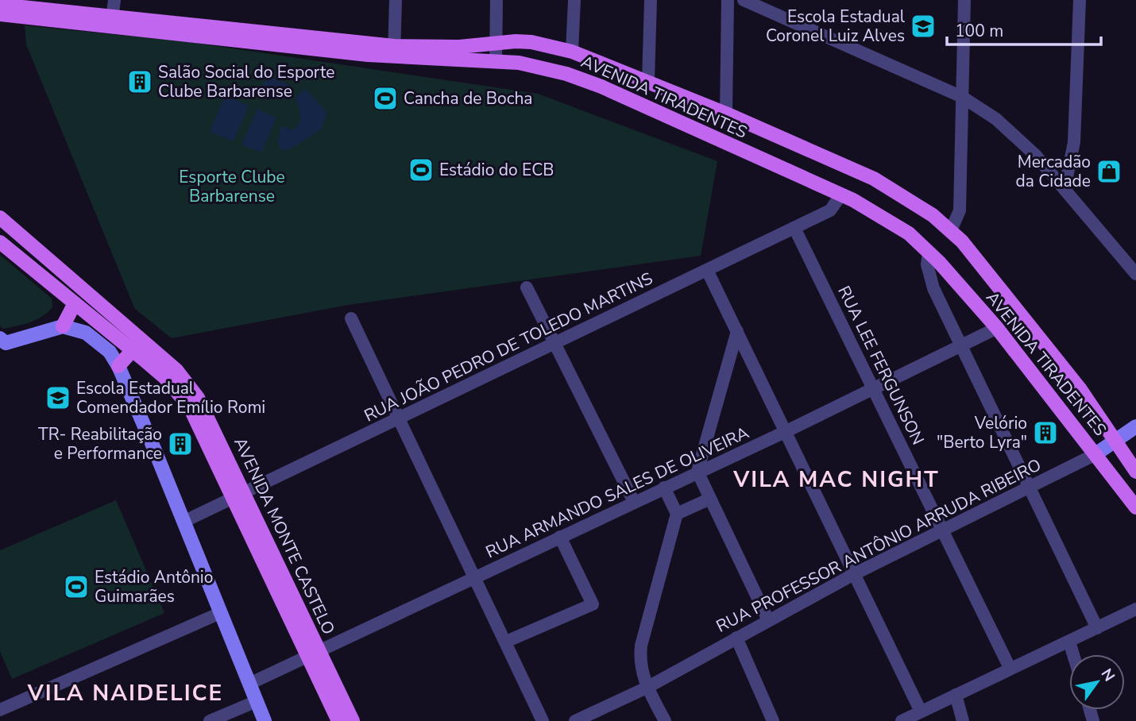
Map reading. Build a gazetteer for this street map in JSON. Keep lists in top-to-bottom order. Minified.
{"streets":{"main road":["AVENIDA TIRADENTES","AVENIDA MONTE CASTELO"],"street":["RUA JOÃO PEDRO DE TOLEDO MARTINS","RUA LEE FERGUNSON","RUA ARMANDO SALES DE OLIVEIRA","RUA PROFESSOR ANTÔNIO ARRUDA RIBEIRO"]},"crossings":[["AVENIDA TIRADENTES","RUA JOÃO PEDRO DE TOLEDO MARTINS"],["AVENIDA TIRADENTES","RUA ARMANDO SALES DE OLIVEIRA"],["AVENIDA TIRADENTES","RUA PROFESSOR ANTÔNIO ARRUDA RIBEIRO"],["RUA JOÃO PEDRO DE TOLEDO MARTINS","RUA LEE FERGUNSON"],["RUA JOÃO PEDRO DE TOLEDO MARTINS","AVENIDA MONTE CASTELO"],["RUA LEE FERGUNSON","RUA ARMANDO SALES DE OLIVEIRA"],["RUA LEE FERGUNSON","RUA PROFESSOR ANTÔNIO ARRUDA RIBEIRO"],["RUA ARMANDO SALES DE OLIVEIRA","AVENIDA MONTE CASTELO"]],"districts":["VILA MAC NIGHT","VILA NAIDELICE"],"parks":["Esporte Clube Barbarense"],"places":{"school or university":["Escola Estadual Coronel Luiz Alves","Escola Estadual Comendador Emílio Romi"],"building":["Salão Social do Esporte Clube Barbarense","Velório \"Berto Lyra\"","TR- Reabilitação e Performance"],"sports":["Cancha de Bocha","Estádio do ECB","Estádio Antônio Guimarães"],"shop":["Mercadão da Cidade"]},"scale_bar":"100 m","north":"top right"}
